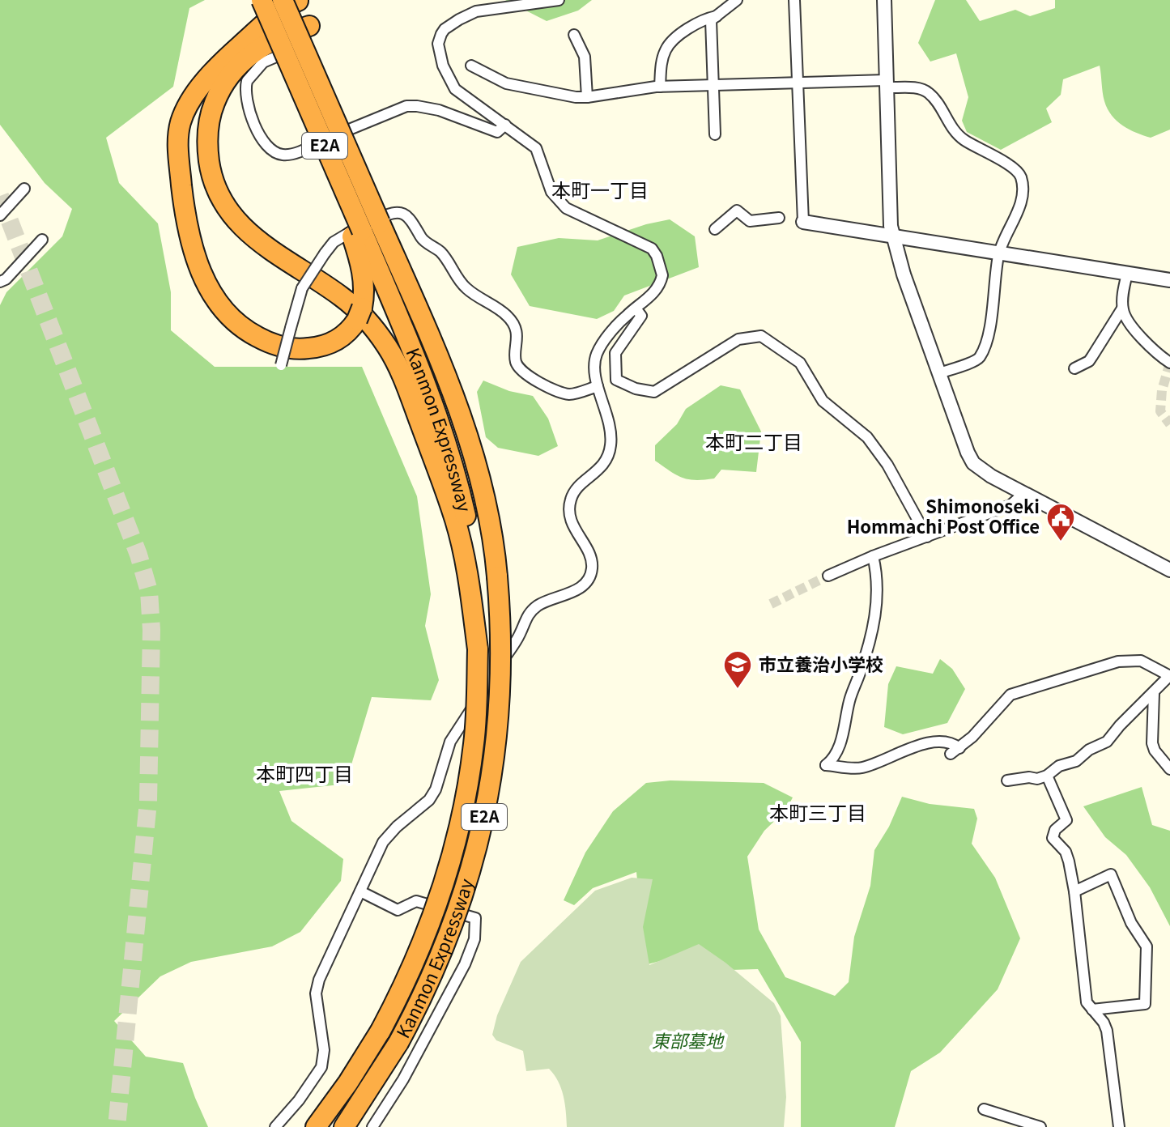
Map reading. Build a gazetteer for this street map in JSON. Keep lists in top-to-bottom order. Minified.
{"streets":{"highway":["E2A","Kanmon Expressway"]},"districts":["本町一丁目","本町二丁目","本町四丁目","本町三丁目"],"parks":["東部墓地"],"places":{"public building":["Shimonoseki Hommachi Post Office"],"school or university":["市立養治小学校"]}}
